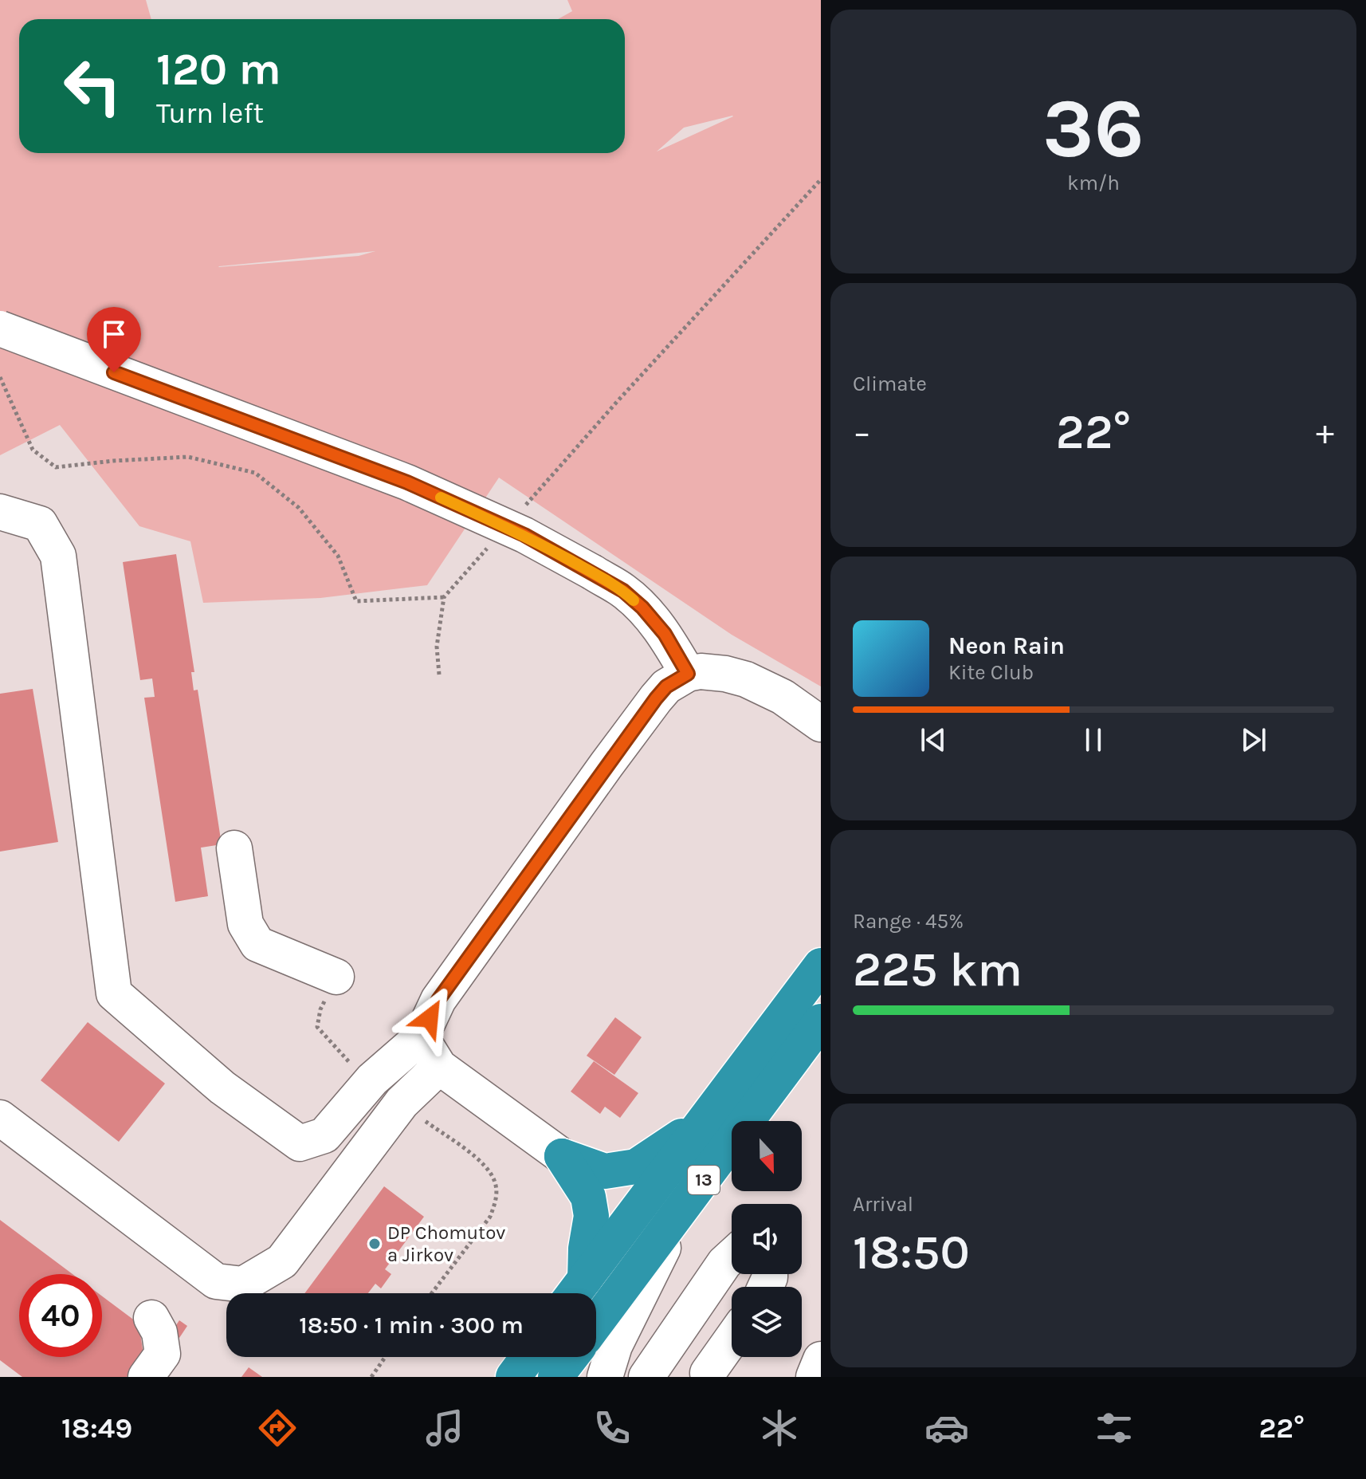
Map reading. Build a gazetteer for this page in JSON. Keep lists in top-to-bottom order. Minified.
{"streets":{"highway":["13"]},"places":["DP Chomutov a Jirkov"],"north":"bottom","page":{"tile":[["36","km/h"],"Climate",["Range · 45%","225 km"],["Arrival","18:50"]],"turn":["120 m","Turn left"],"heat":["−","22°","+"],"song":["Neon Rain","Kite Club"],"limit":"40","trip":"18:50 · 1 min · 300 m","tabs":["18:49","22°"]}}
